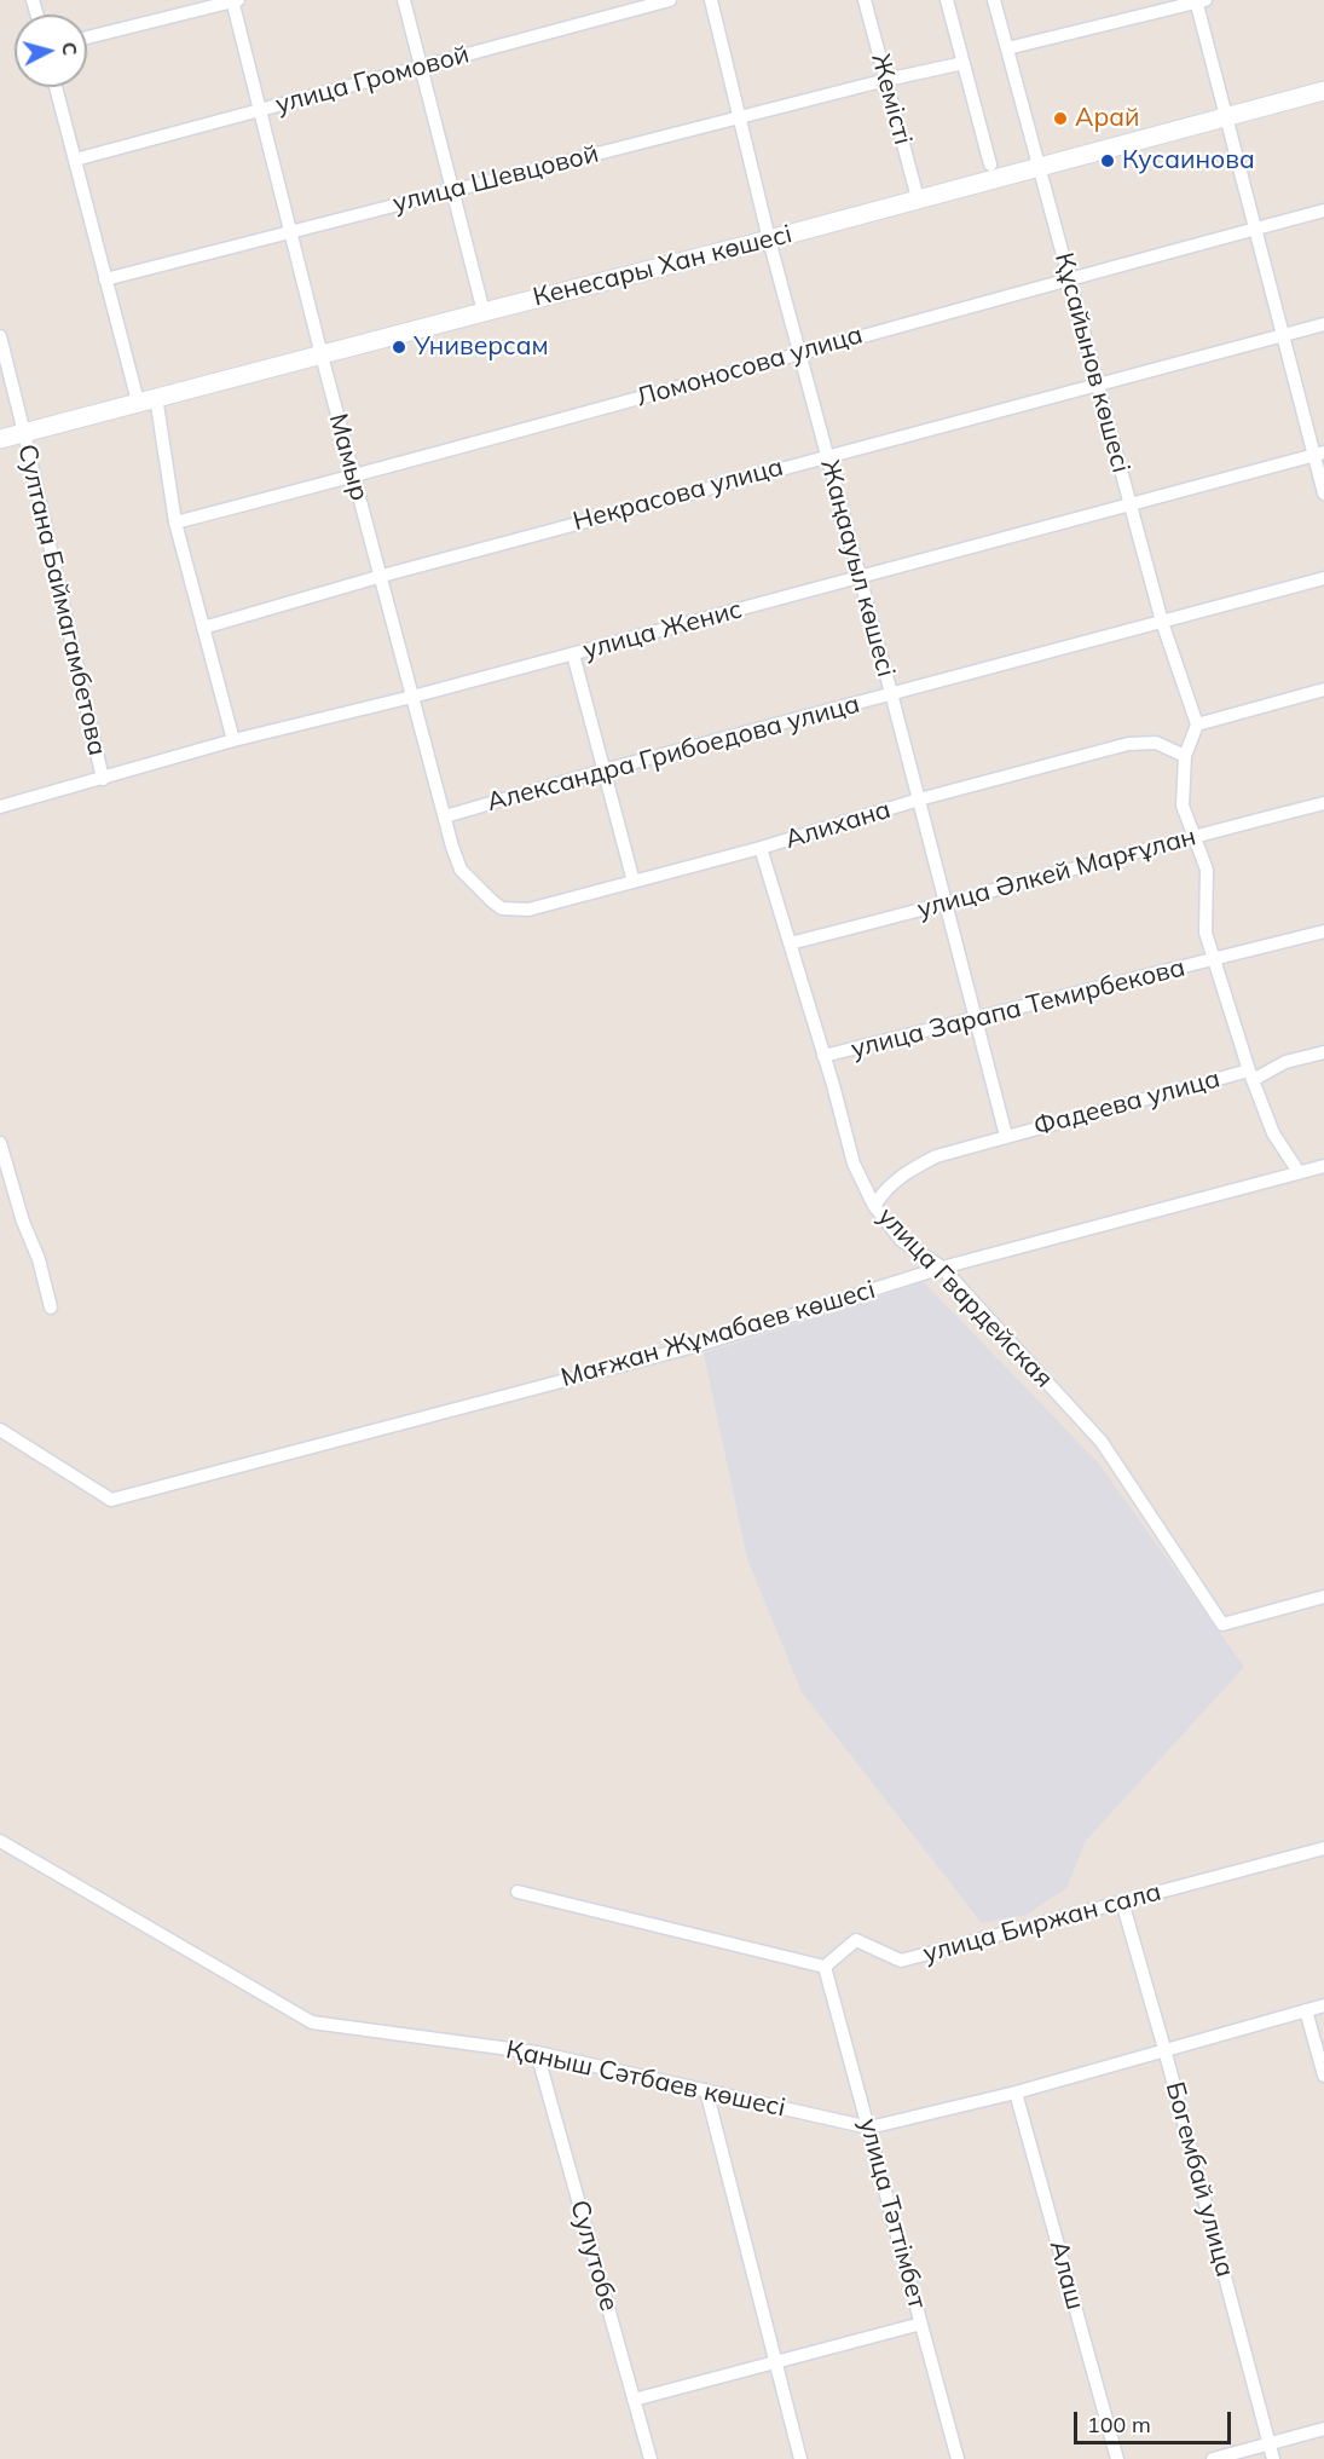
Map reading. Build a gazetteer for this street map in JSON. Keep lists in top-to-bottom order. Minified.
{"streets":{"main road":["Кенесары Хан көшесі"],"street":["улица Громовой","Жемісті","улица Шевцовой","Құсайынов көшесі","Ломоносова улица","Мамыр","Некрасова улица","Жаңаауыл көшесі","Султана Баймагамбетова","улица Женис","Александра Грибоедова улица","Алихана","улица Әлкей Марғұлан","улица Зарапа Темирбекова","Фадеева улица","улица Гвардейская","Мағжан Жұмабаев көшесі","улица Биржан сала","Қаныш Сәтбаев көшесі","Богембай улица","улица Тәттімбет","Сулутобе","Алаш"]},"crossings":[["улица Громовой","Мамыр"],["Жемісті","улица Шевцовой"],["Жемісті","Кенесары Хан көшесі"],["улица Шевцовой","Мамыр"],["улица Шевцовой","Жаңаауыл көшесі"],["Кенесары Хан көшесі","Құсайынов көшесі"],["Кенесары Хан көшесі","Мамыр"],["Кенесары Хан көшесі","Жаңаауыл көшесі"],["Кенесары Хан көшесі","Султана Баймагамбетова"],["Құсайынов көшесі","Ломоносова улица"],["Құсайынов көшесі","Некрасова улица"],["Құсайынов көшесі","улица Женис"],["Құсайынов көшесі","Александра Грибоедова улица"],["Ломоносова улица","Мамыр"],["Ломоносова улица","Жаңаауыл көшесі"],["Мамыр","Некрасова улица"],["Мамыр","улица Женис"],["Мамыр","Александра Грибоедова улица"],["Мамыр","Алихана"],["Некрасова улица","Жаңаауыл көшесі"],["Жаңаауыл көшесі","улица Женис"],["Жаңаауыл көшесі","Александра Грибоедова улица"],["Жаңаауыл көшесі","Алихана"],["Жаңаауыл көшесі","улица Әлкей Марғұлан"],["Жаңаауыл көшесі","улица Зарапа Темирбекова"],["Жаңаауыл көшесі","Фадеева улица"],["Султана Баймагамбетова","улица Женис"],["Алихана","улица Гвардейская"],["улица Әлкей Марғұлан","улица Гвардейская"],["улица Зарапа Темирбекова","улица Гвардейская"],["Фадеева улица","улица Гвардейская"],["улица Гвардейская","Мағжан Жұмабаев көшесі"],["улица Биржан сала","Богембай улица"],["улица Биржан сала","улица Тәттімбет"],["Қаныш Сәтбаев көшесі","Богембай улица"],["Қаныш Сәтбаев көшесі","улица Тәттімбет"],["Қаныш Сәтбаев көшесі","Сулутобе"],["Қаныш Сәтбаев көшесі","Алаш"]],"places":["Арай","Кусаинова","Универсам"],"scale_bar":"100 m","north":"right"}
